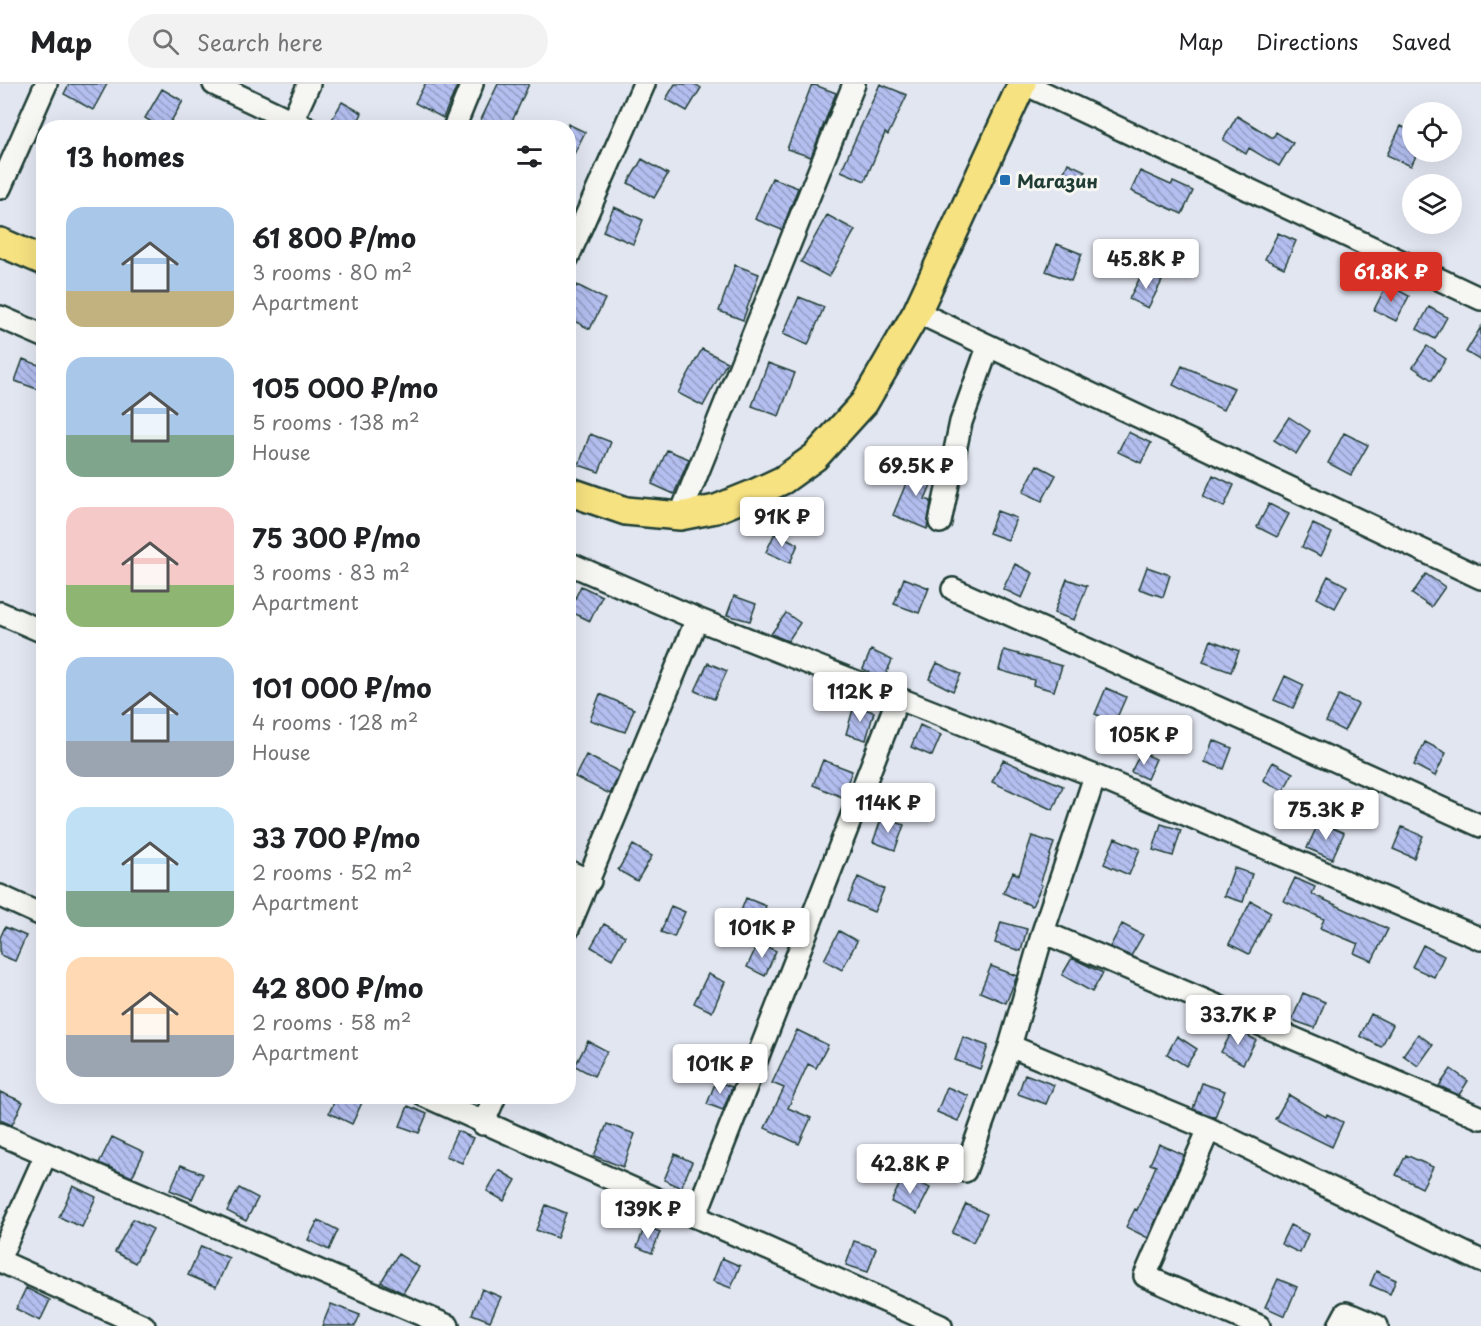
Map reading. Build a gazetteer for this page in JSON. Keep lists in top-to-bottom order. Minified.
{"places":{"transit":["Магазин"]},"page":{"header":"Map","search":"Search here","nav":["Map","Directions","Saved"],"heading":"13 homes","list":[{"name":"61 800 ₽/mo","note":"3 rooms · 80 m² · Apartment"},{"name":"105 000 ₽/mo","note":"5 rooms · 138 m² · House"},{"name":"75 300 ₽/mo","note":"3 rooms · 83 m² · Apartment"},{"name":"101 000 ₽/mo","note":"4 rooms · 128 m² · House"},{"name":"33 700 ₽/mo","note":"2 rooms · 52 m² · Apartment"},{"name":"42 800 ₽/mo","note":"2 rooms · 58 m² · Apartment"}],"price":["45.8K ₽","61.8K ₽","69.5K ₽","91K ₽","112K ₽","105K ₽","114K ₽","75.3K ₽","101K ₽","33.7K ₽","101K ₽","42.8K ₽","139K ₽"]}}
